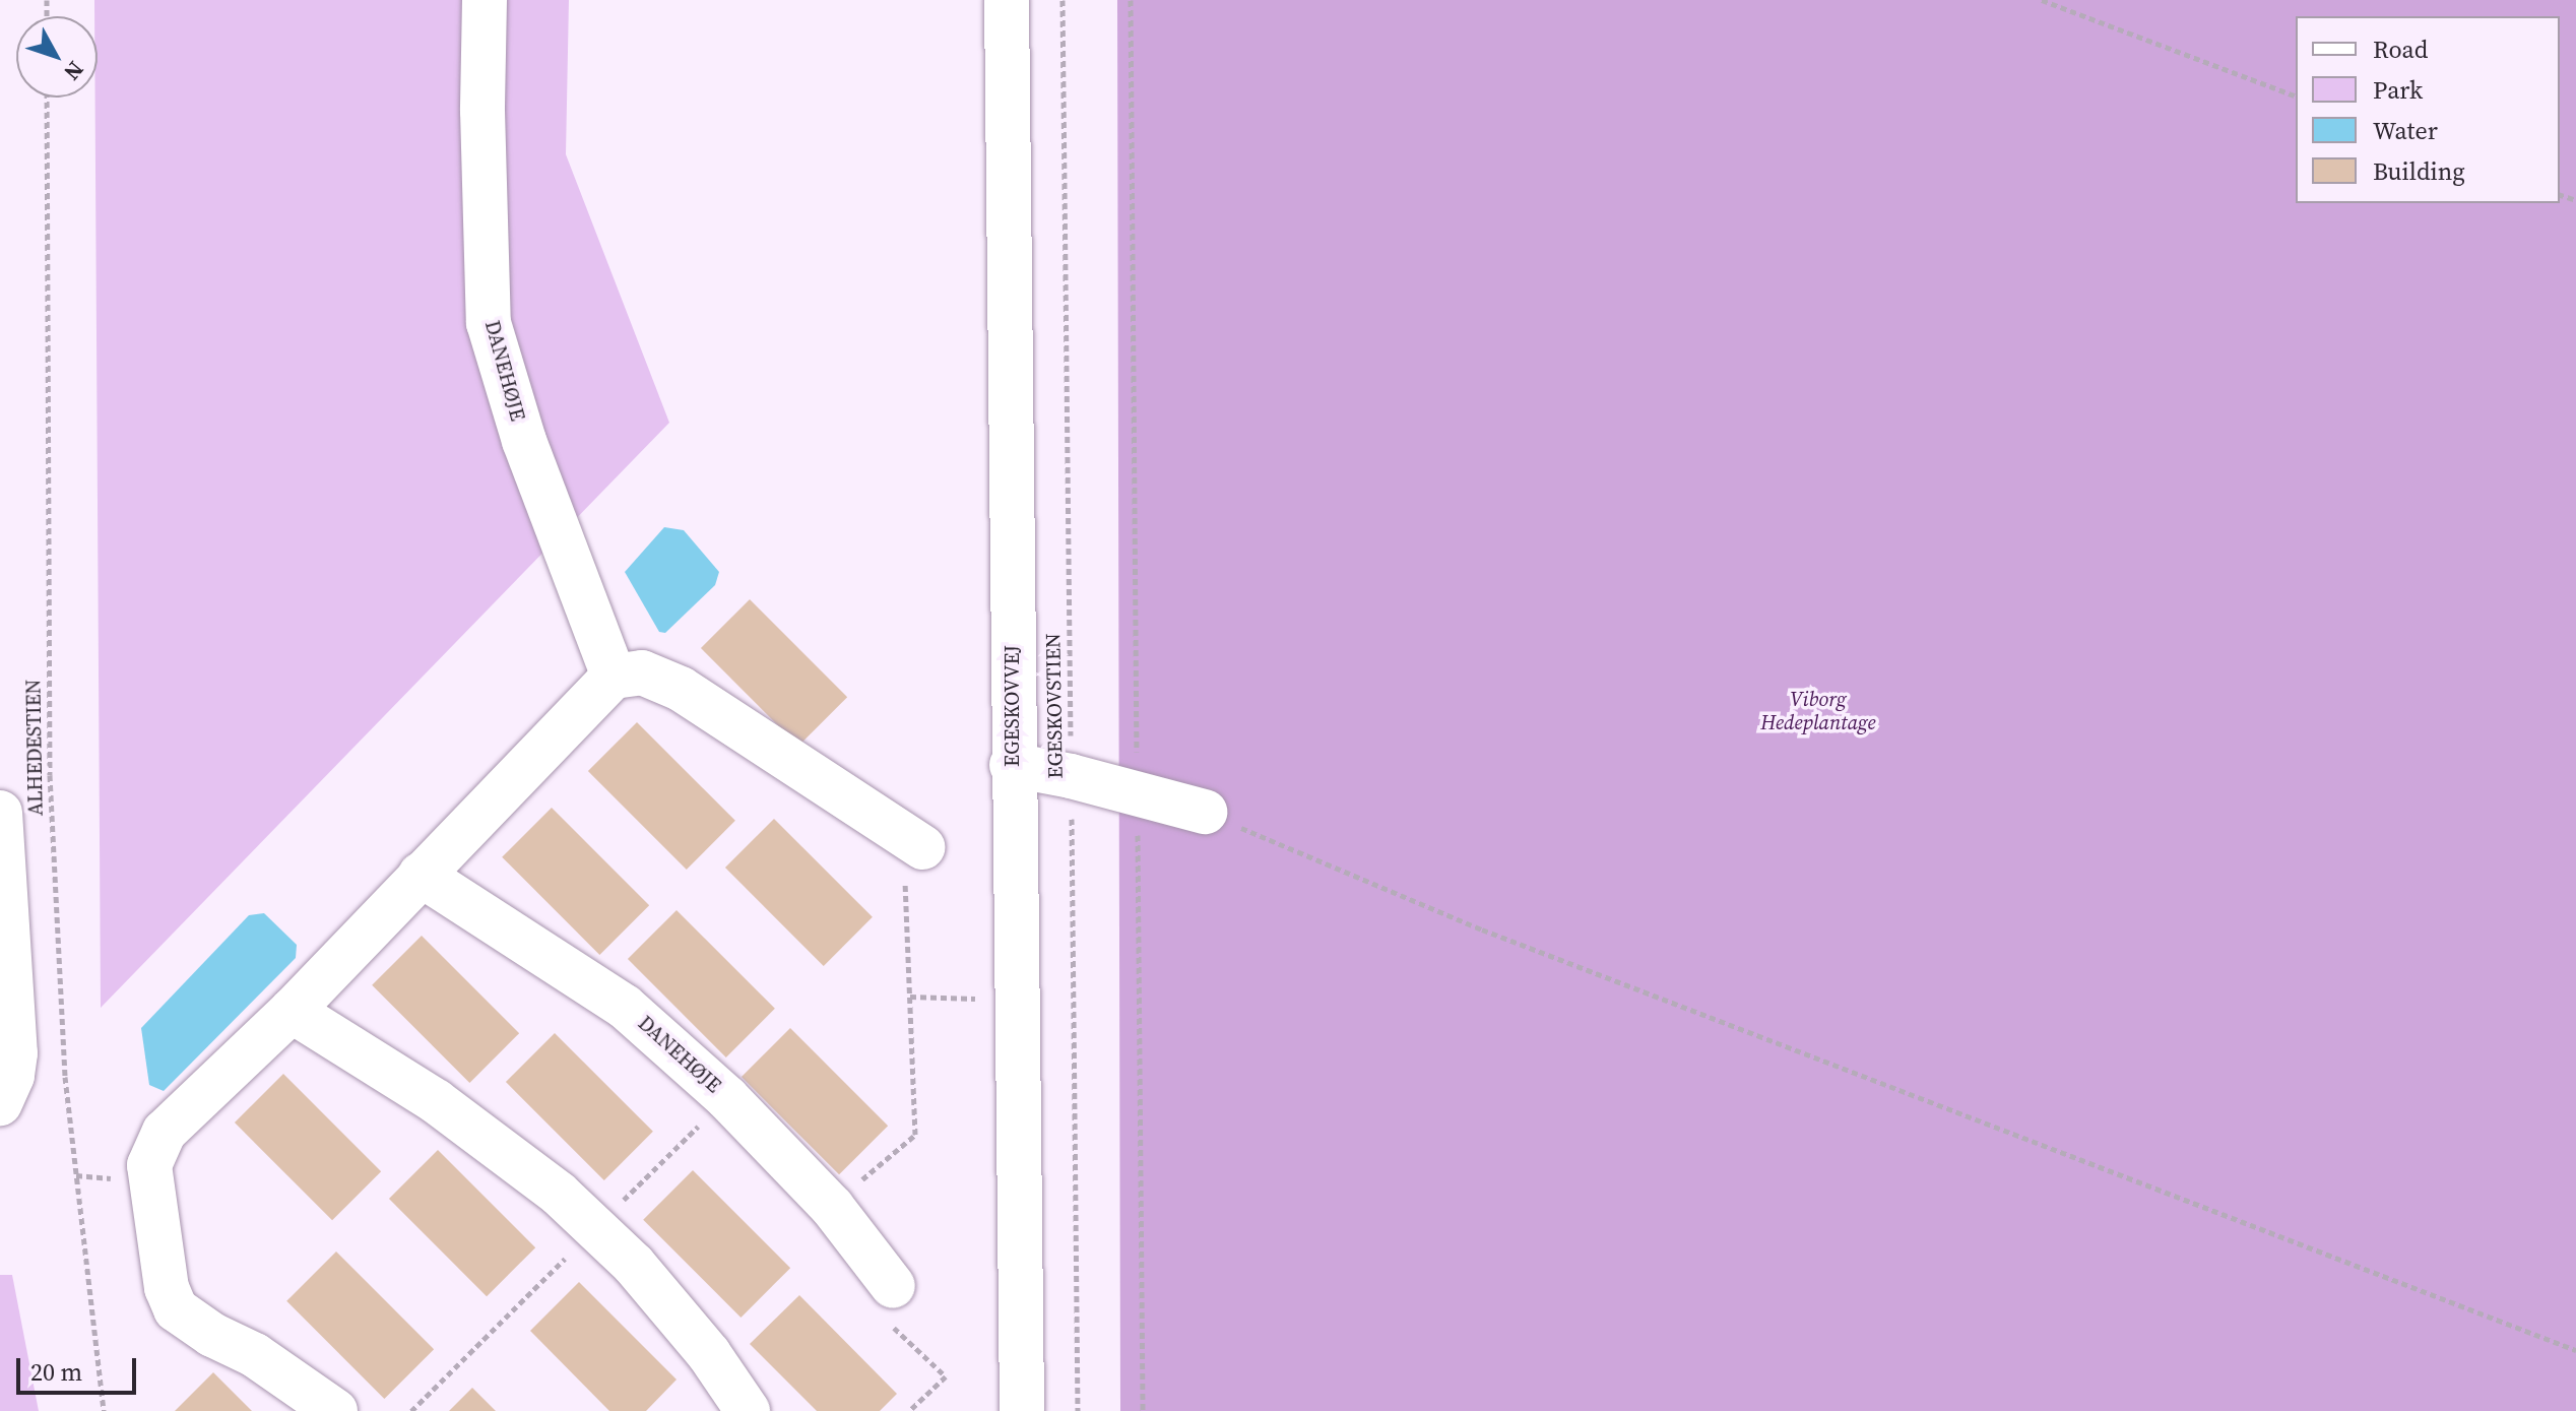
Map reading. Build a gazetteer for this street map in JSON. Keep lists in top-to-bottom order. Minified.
{"streets":{"street":["DANEHØJE","EGESKOVVEJ"],"path":["EGESKOVSTIEN","ALHEDESTIEN"]},"parks":["Viborg Hedeplantage"],"legend":["Road","Park","Water","Building"],"scale_bar":"20 m","north":"bottom right"}
